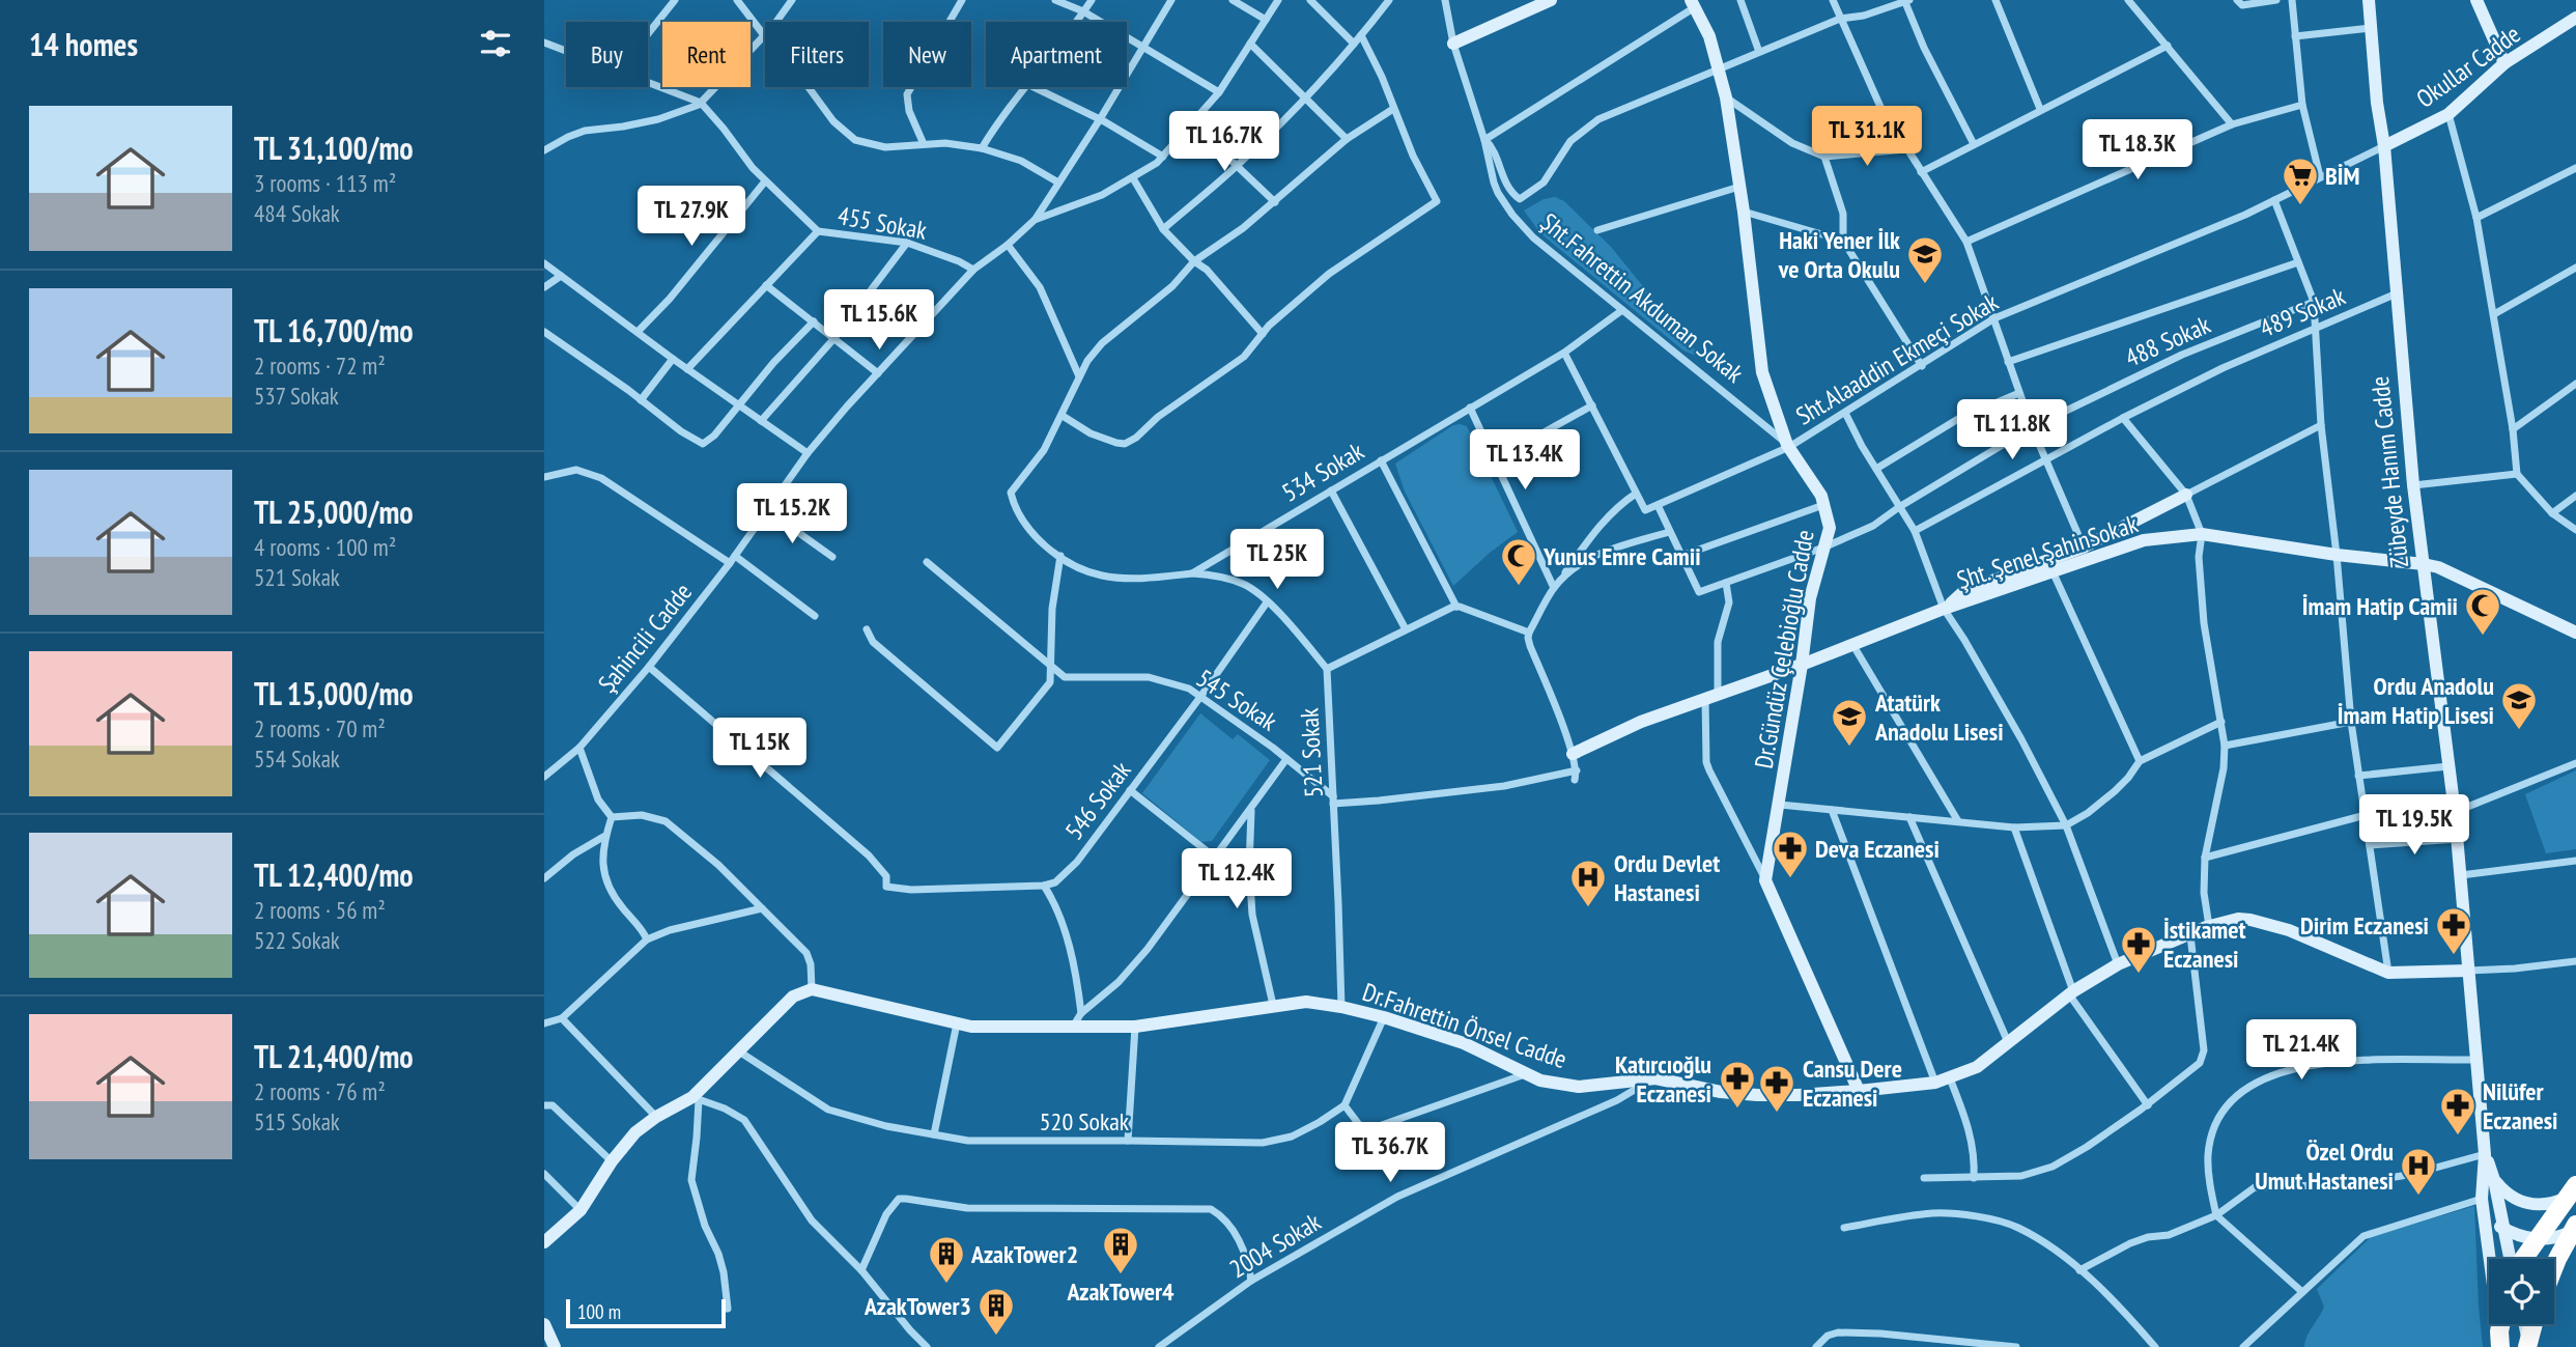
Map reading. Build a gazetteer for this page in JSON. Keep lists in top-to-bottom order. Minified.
{"streets":{"street":["Okullar Cadde","455 Sokak","Şht.Fahrettin Akduman Sokak","489 Sokak","488 Sokak","Sht.Alaaddin Ekmeçi Sokak","534 Sokak","Zübeyde Hanım Cadde","Şht. Şenel ŞahinSokak","Şahincili Cadde","Dr.Gündüz Çelebioğlu Cadde","545 Sokak","521 Sokak","546 Sokak","Dr.Fahrettin Önsel Cadde","520 Sokak","2004 Sokak"]},"crossings":[["Okullar Cadde","Sht.Alaaddin Ekmeçi Sokak"],["Okullar Cadde","Zübeyde Hanım Cadde"],["455 Sokak","Şahincili Cadde"],["Şht.Fahrettin Akduman Sokak","Sht.Alaaddin Ekmeçi Sokak"],["Şht.Fahrettin Akduman Sokak","534 Sokak"],["Şht.Fahrettin Akduman Sokak","Dr.Gündüz Çelebioğlu Cadde"],["489 Sokak","Zübeyde Hanım Cadde"],["488 Sokak","Sht.Alaaddin Ekmeçi Sokak"],["488 Sokak","Dr.Gündüz Çelebioğlu Cadde"],["Sht.Alaaddin Ekmeçi Sokak","Zübeyde Hanım Cadde"],["Sht.Alaaddin Ekmeçi Sokak","Dr.Gündüz Çelebioğlu Cadde"],["Zübeyde Hanım Cadde","Şht. Şenel ŞahinSokak"],["Zübeyde Hanım Cadde","Dr.Fahrettin Önsel Cadde"],["Şht. Şenel ŞahinSokak","Dr.Gündüz Çelebioğlu Cadde"],["545 Sokak","521 Sokak"],["545 Sokak","546 Sokak"],["521 Sokak","Dr.Fahrettin Önsel Cadde"],["Dr.Fahrettin Önsel Cadde","2004 Sokak"]],"places":{"supermarket":["BİM"],"school or university":["Haki Yener İlk ve Orta Okulu","Ordu Anadolu İmam Hatip Lisesi","Atatürk Anadolu Lisesi"],"mosque":["Yunus Emre Camii","İmam Hatip Camii"],"pharmacy":["Deva Eczanesi","Dirim Eczanesi","İstikamet Eczanesi","Katırcıoğlu Eczanesi","Cansu Dere Eczanesi","Nilüfer Eczanesi"],"hospital":["Ordu Devlet Hastanesi","Özel Ordu Umut Hastanesi"],"building":["AzakTower4","AzakTower2","AzakTower3"]},"scale_bar":"100 m","page":{"heading":"14 homes","chip":["Buy","Rent","Filters","New","Apartment"],"list":[{"name":"TL 31,100/mo","note":"3 rooms · 113 m² · 484 Sokak"},{"name":"TL 16,700/mo","note":"2 rooms · 72 m² · 537 Sokak"},{"name":"TL 25,000/mo","note":"4 rooms · 100 m² · 521 Sokak"},{"name":"TL 15,000/mo","note":"2 rooms · 70 m² · 554 Sokak"},{"name":"TL 12,400/mo","note":"2 rooms · 56 m² · 522 Sokak"},{"name":"TL 21,400/mo","note":"2 rooms · 76 m² · 515 Sokak"}],"price":["TL 31.1K","TL 16.7K","TL 18.3K","TL 27.9K","TL 15.6K","TL 11.8K","TL 13.4K","TL 15.2K","TL 25K","TL 15K","TL 19.5K","TL 12.4K","TL 21.4K","TL 36.7K"],"scale":"100 m"}}
